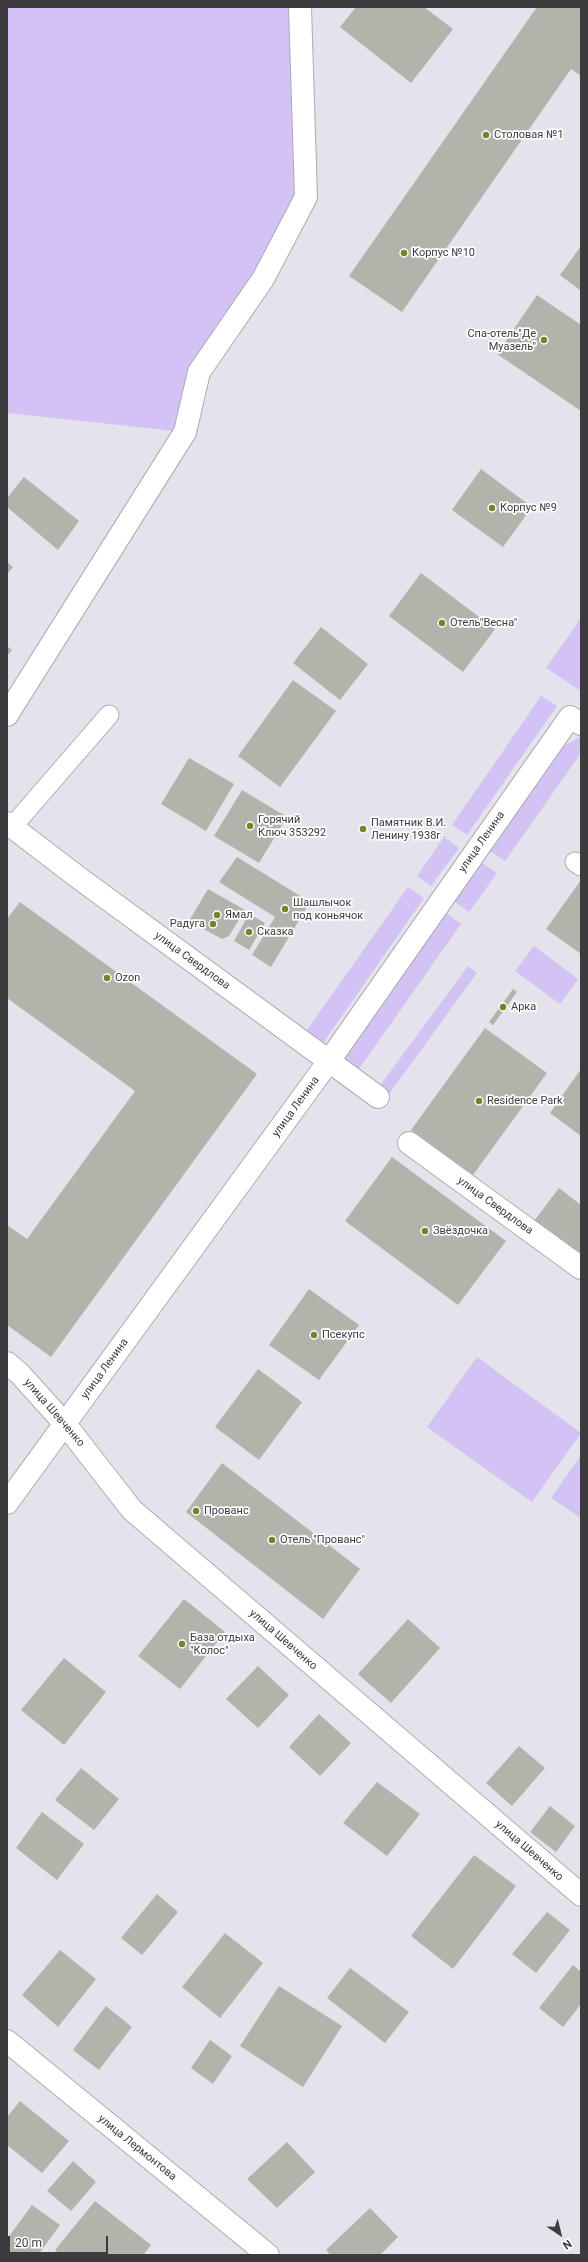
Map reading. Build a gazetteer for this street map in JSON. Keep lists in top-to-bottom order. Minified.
{"streets":{"street":["улица Ленина","улица Свердлова","улица Шевченко","улица Лермонтова"]},"crossings":[["улица Ленина","улица Свердлова"],["улица Ленина","улица Шевченко"]],"places":["Столовая №1","Корпус №10","Спа-отель\"Де Муазель\"","Корпус №9","Отель\"Весна\"","Горячий Ключ 353292","Памятник В.И. Ленину 1938г","Шашлычок под коньячок","Ямал","Радуга","Сказка","Ozon","Арка","Residence Park","Звёздочка","Псекупс","Прованс","Отель \"Прованс\"","База отдыха \"Колос\""],"scale_bar":"20 m","north":"bottom right"}
